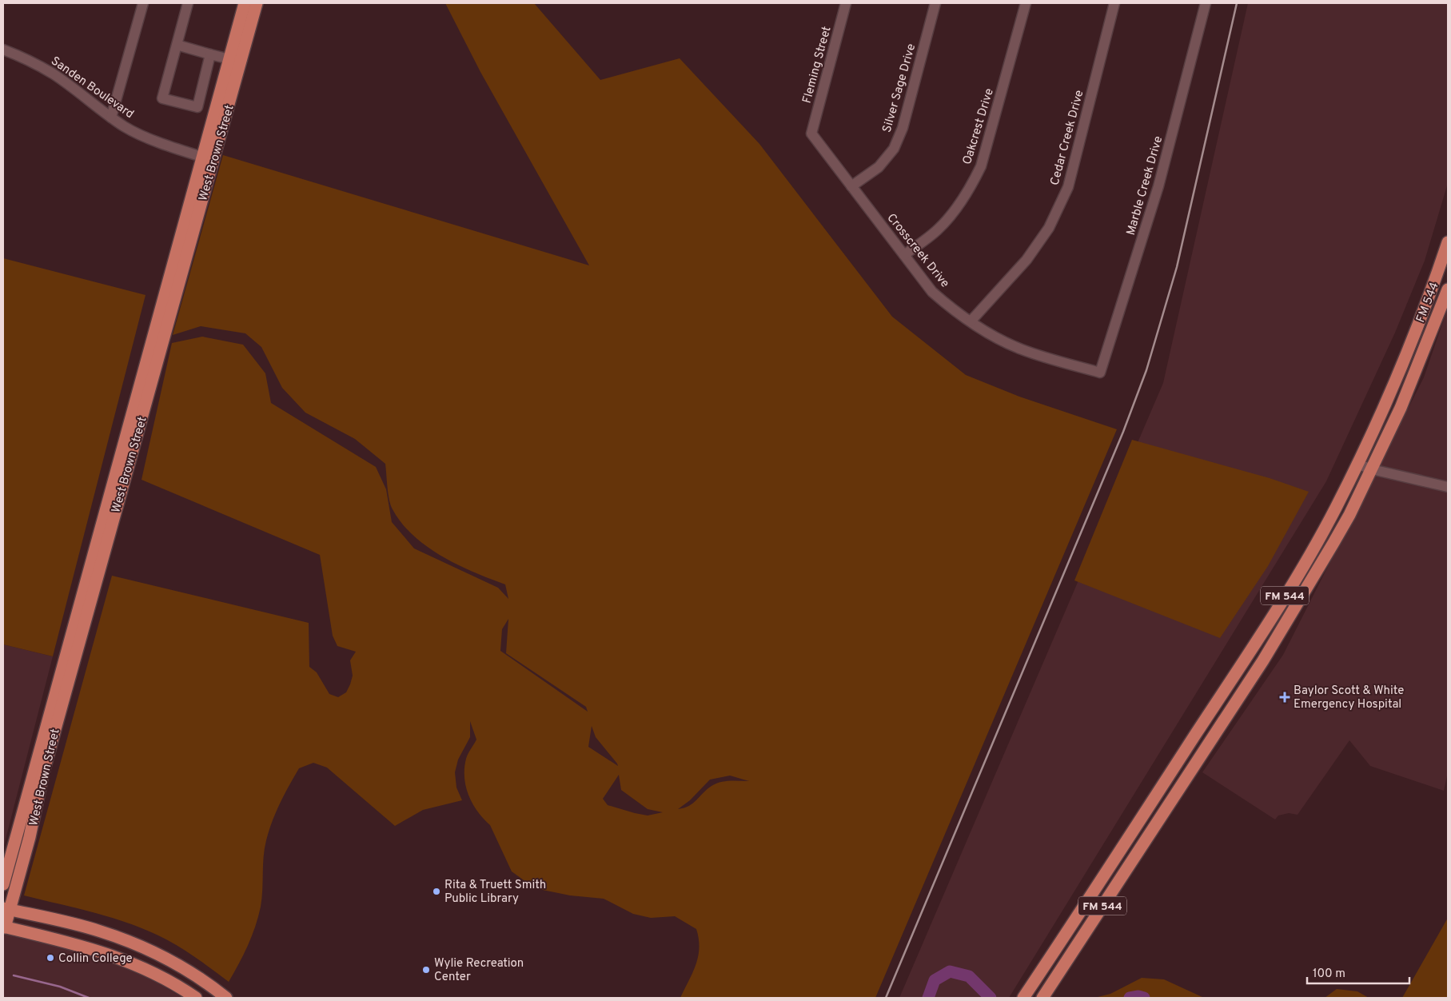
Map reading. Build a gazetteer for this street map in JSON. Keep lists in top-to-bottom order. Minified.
{"streets":{"main road":["West Brown Street","FM 544"],"street":["Fleming Street","Sanden Boulevard","Silver Sage Drive","Oakcrest Drive","Cedar Creek Drive","Marble Creek Drive","Crosscreek Drive"]},"crossings":[["Fleming Street","Crosscreek Drive"],["Sanden Boulevard","West Brown Street"],["Silver Sage Drive","Crosscreek Drive"],["Oakcrest Drive","Crosscreek Drive"],["Cedar Creek Drive","Crosscreek Drive"],["Marble Creek Drive","Crosscreek Drive"]],"places":{"health":["Baylor Scott & White Emergency Hospital"],"other":["Rita & Truett Smith Public Library","Collin College","Wylie Recreation Center"]},"scale_bar":"100 m"}
